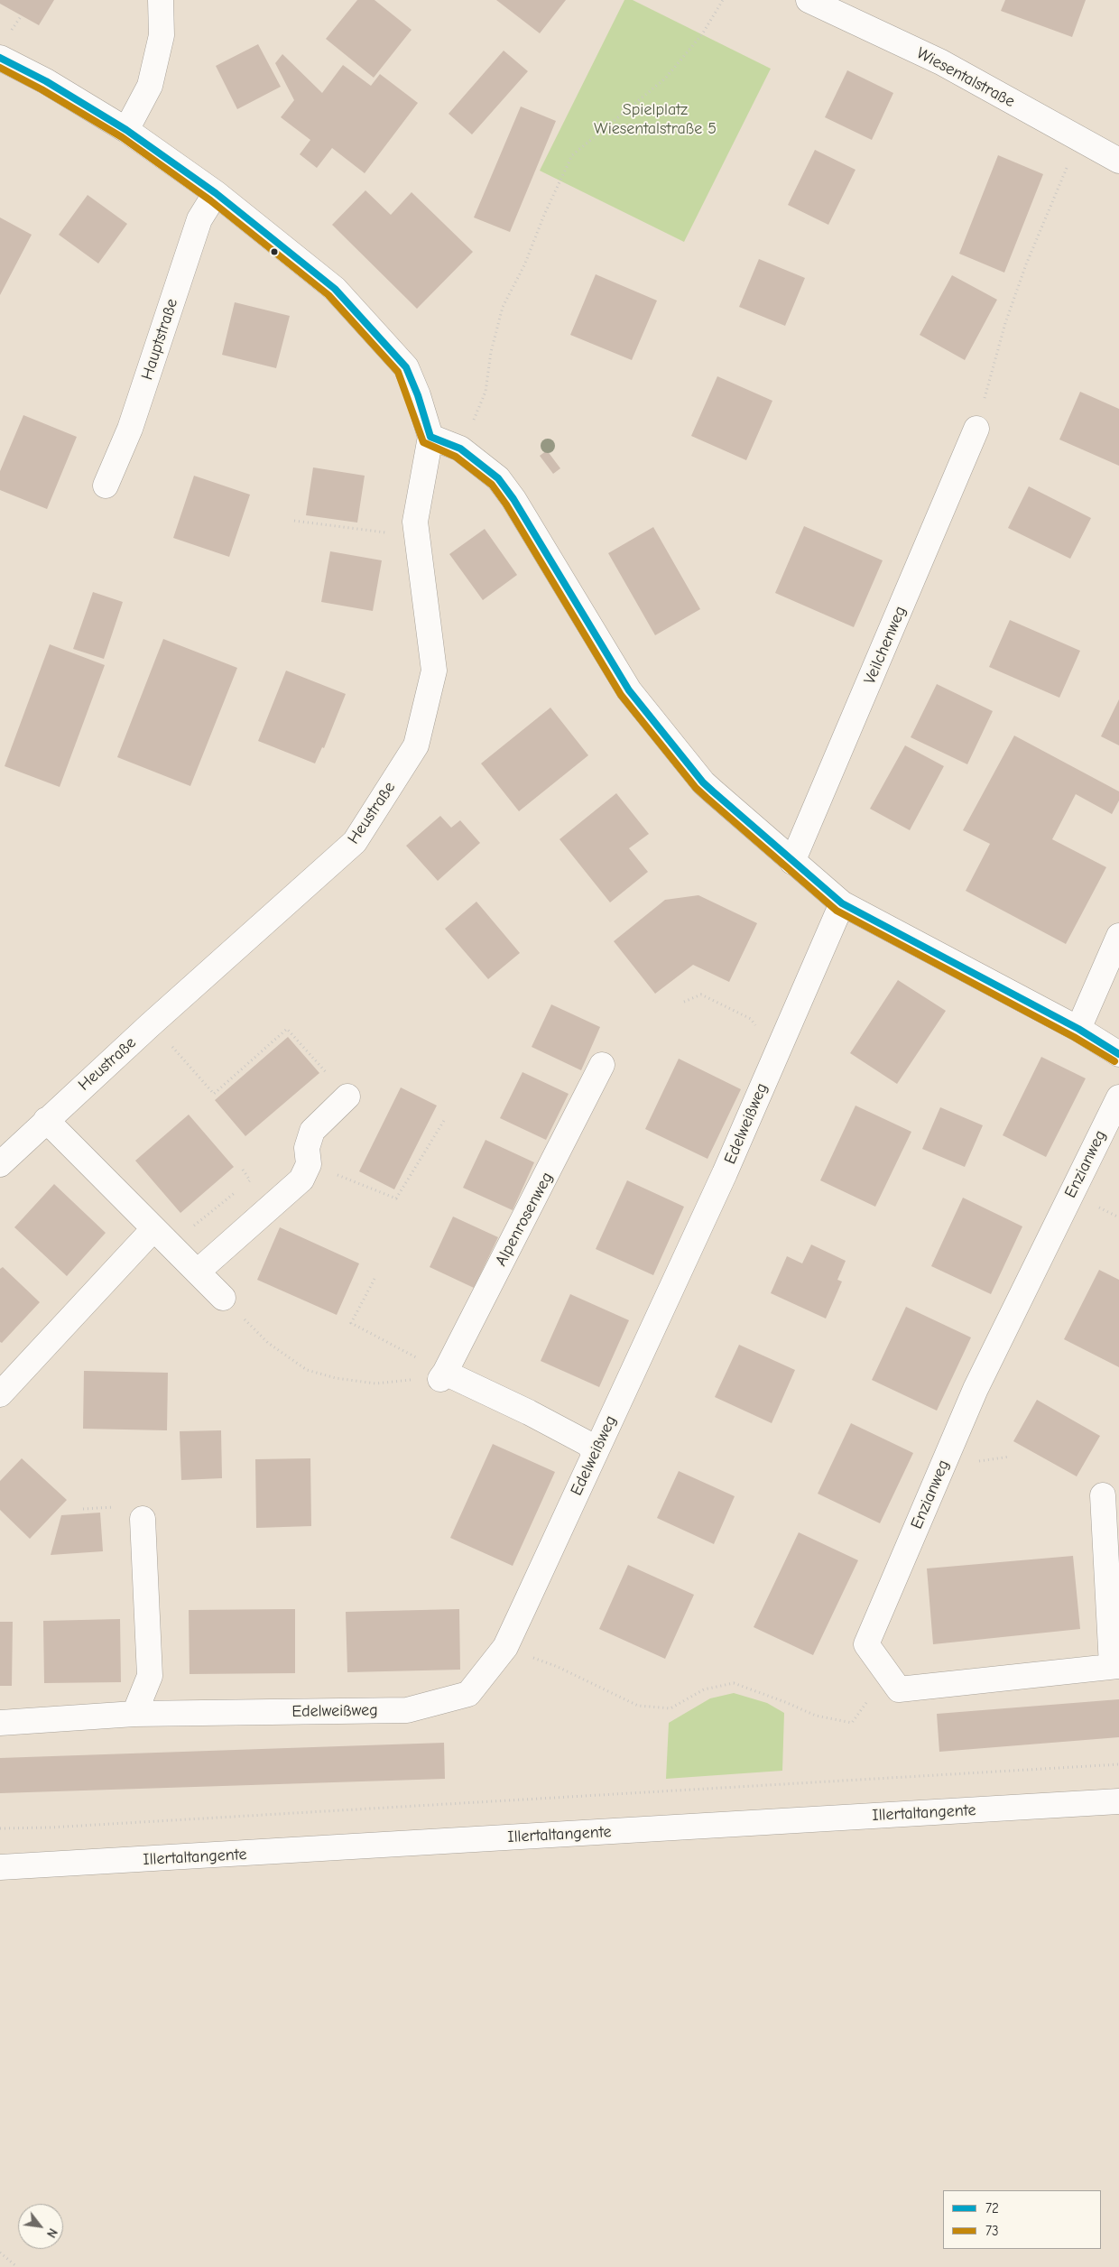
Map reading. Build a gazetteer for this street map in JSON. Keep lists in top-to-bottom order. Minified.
{"streets":{"street":["Wiesentalstraße","Hauptstraße","Veilchenweg","Heustraße","Edelweißweg","Enzianweg","Alpenrosenweg","Illertaltangente"]},"parks":["Spielplatz Wiesentalstraße 5"],"lines":["transit line 72","transit line 73"],"legend":["72","73"],"north":"bottom right"}
